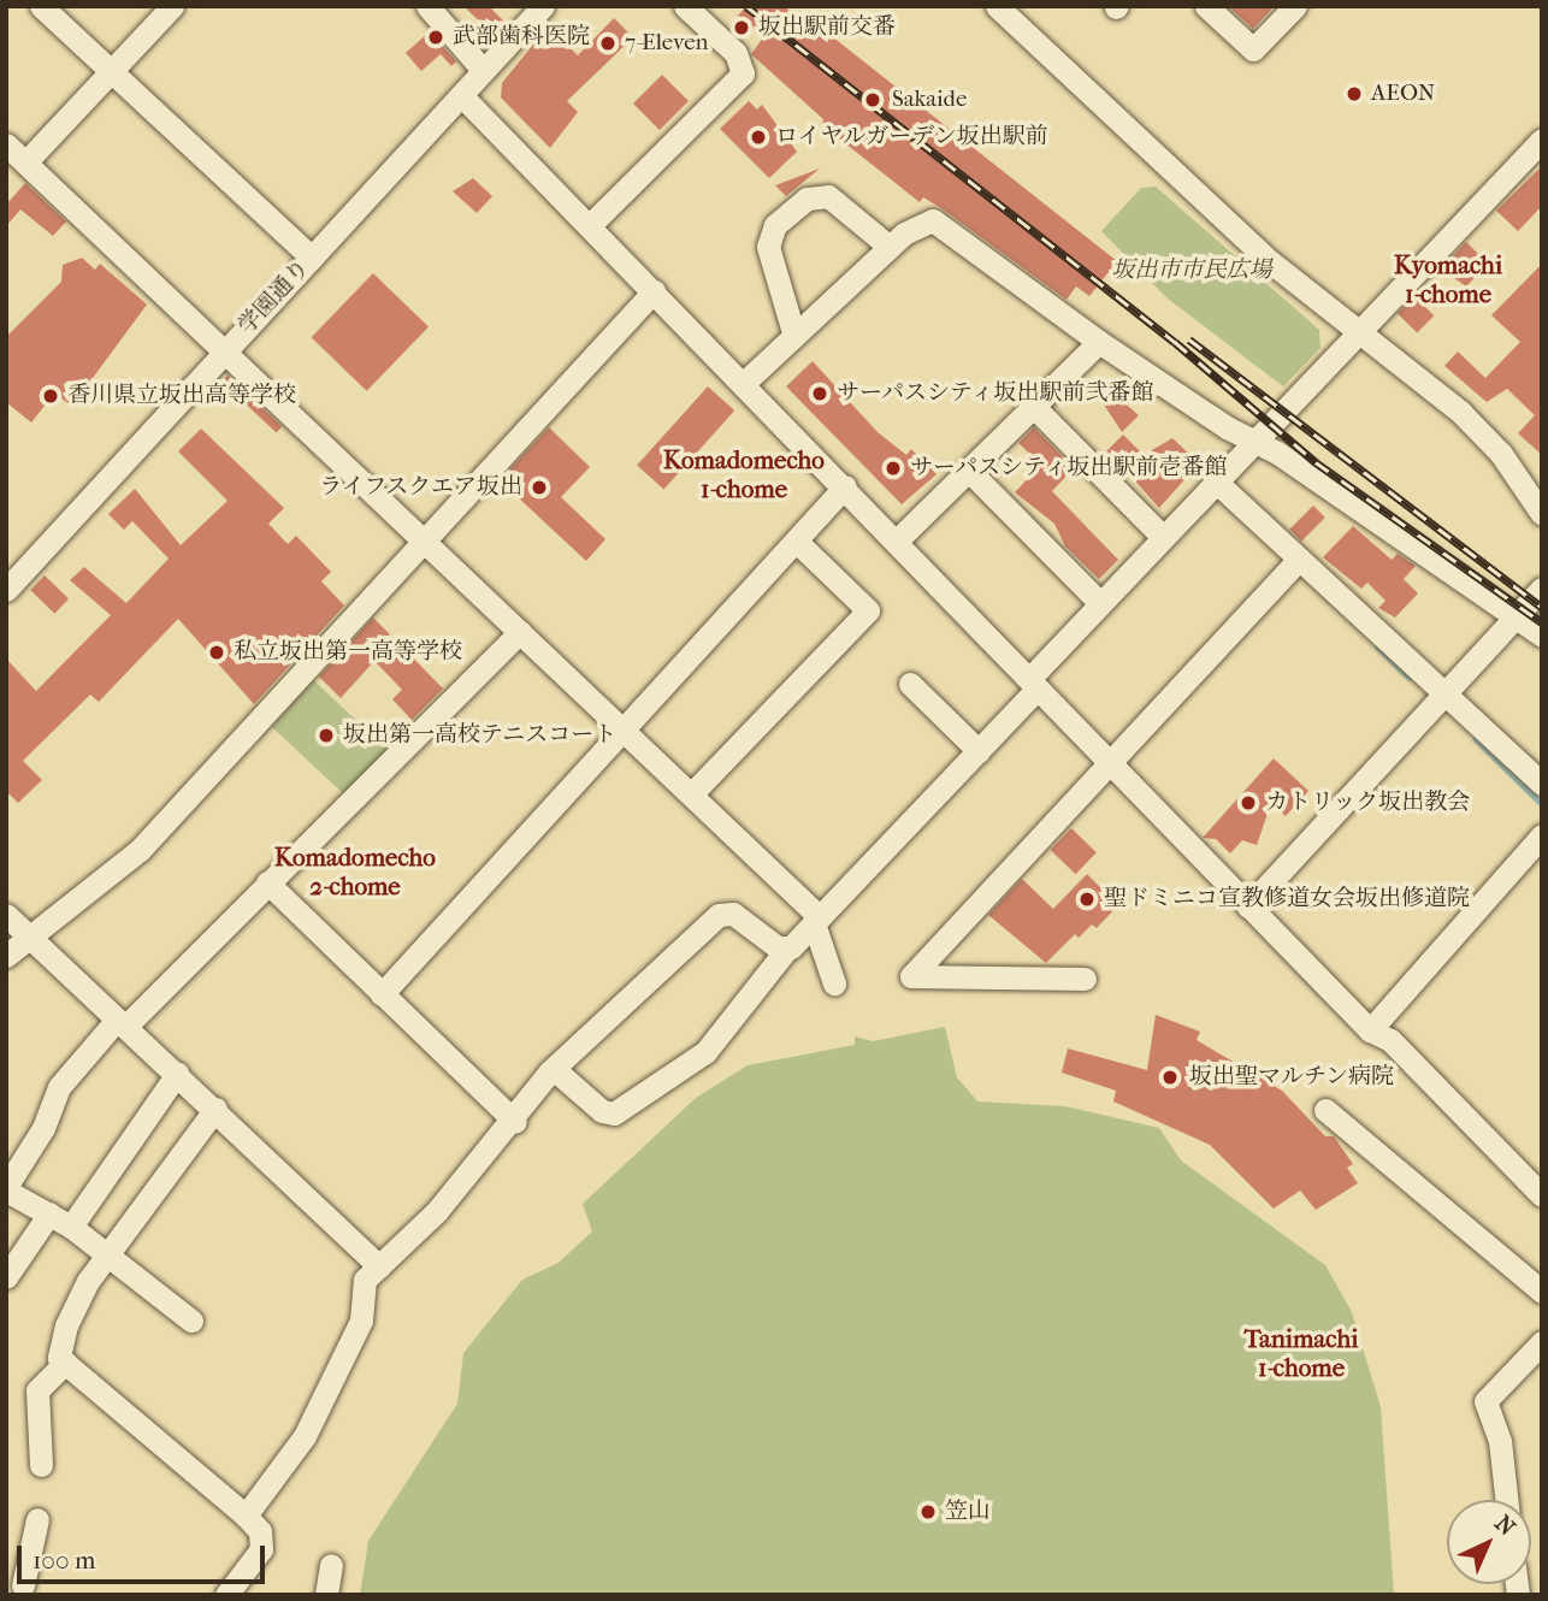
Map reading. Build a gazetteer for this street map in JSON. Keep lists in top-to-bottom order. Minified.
{"streets":{"street":["学園通り"]},"districts":["Kyomachi 1-chome","Komadomecho 1-chome","Komadomecho 2-chome","Tanimachi 1-chome"],"parks":["坂出市市民広場"],"places":["坂出駅前交番","武部歯科医院","7-Eleven","AEON","Sakaide","ロイヤルガーデン坂出駅前","サーパスシティ坂出駅前弐番館","香川県立坂出高等学校","サーパスシティ坂出駅前壱番館","ライフスクエア坂出","私立坂出第一高等学校","坂出第一高校テニスコート","カトリック坂出教会","聖ドミニコ宣教修道女会坂出修道院","坂出聖マルチン病院","笠山"],"scale_bar":"100 m","north":"top right"}
